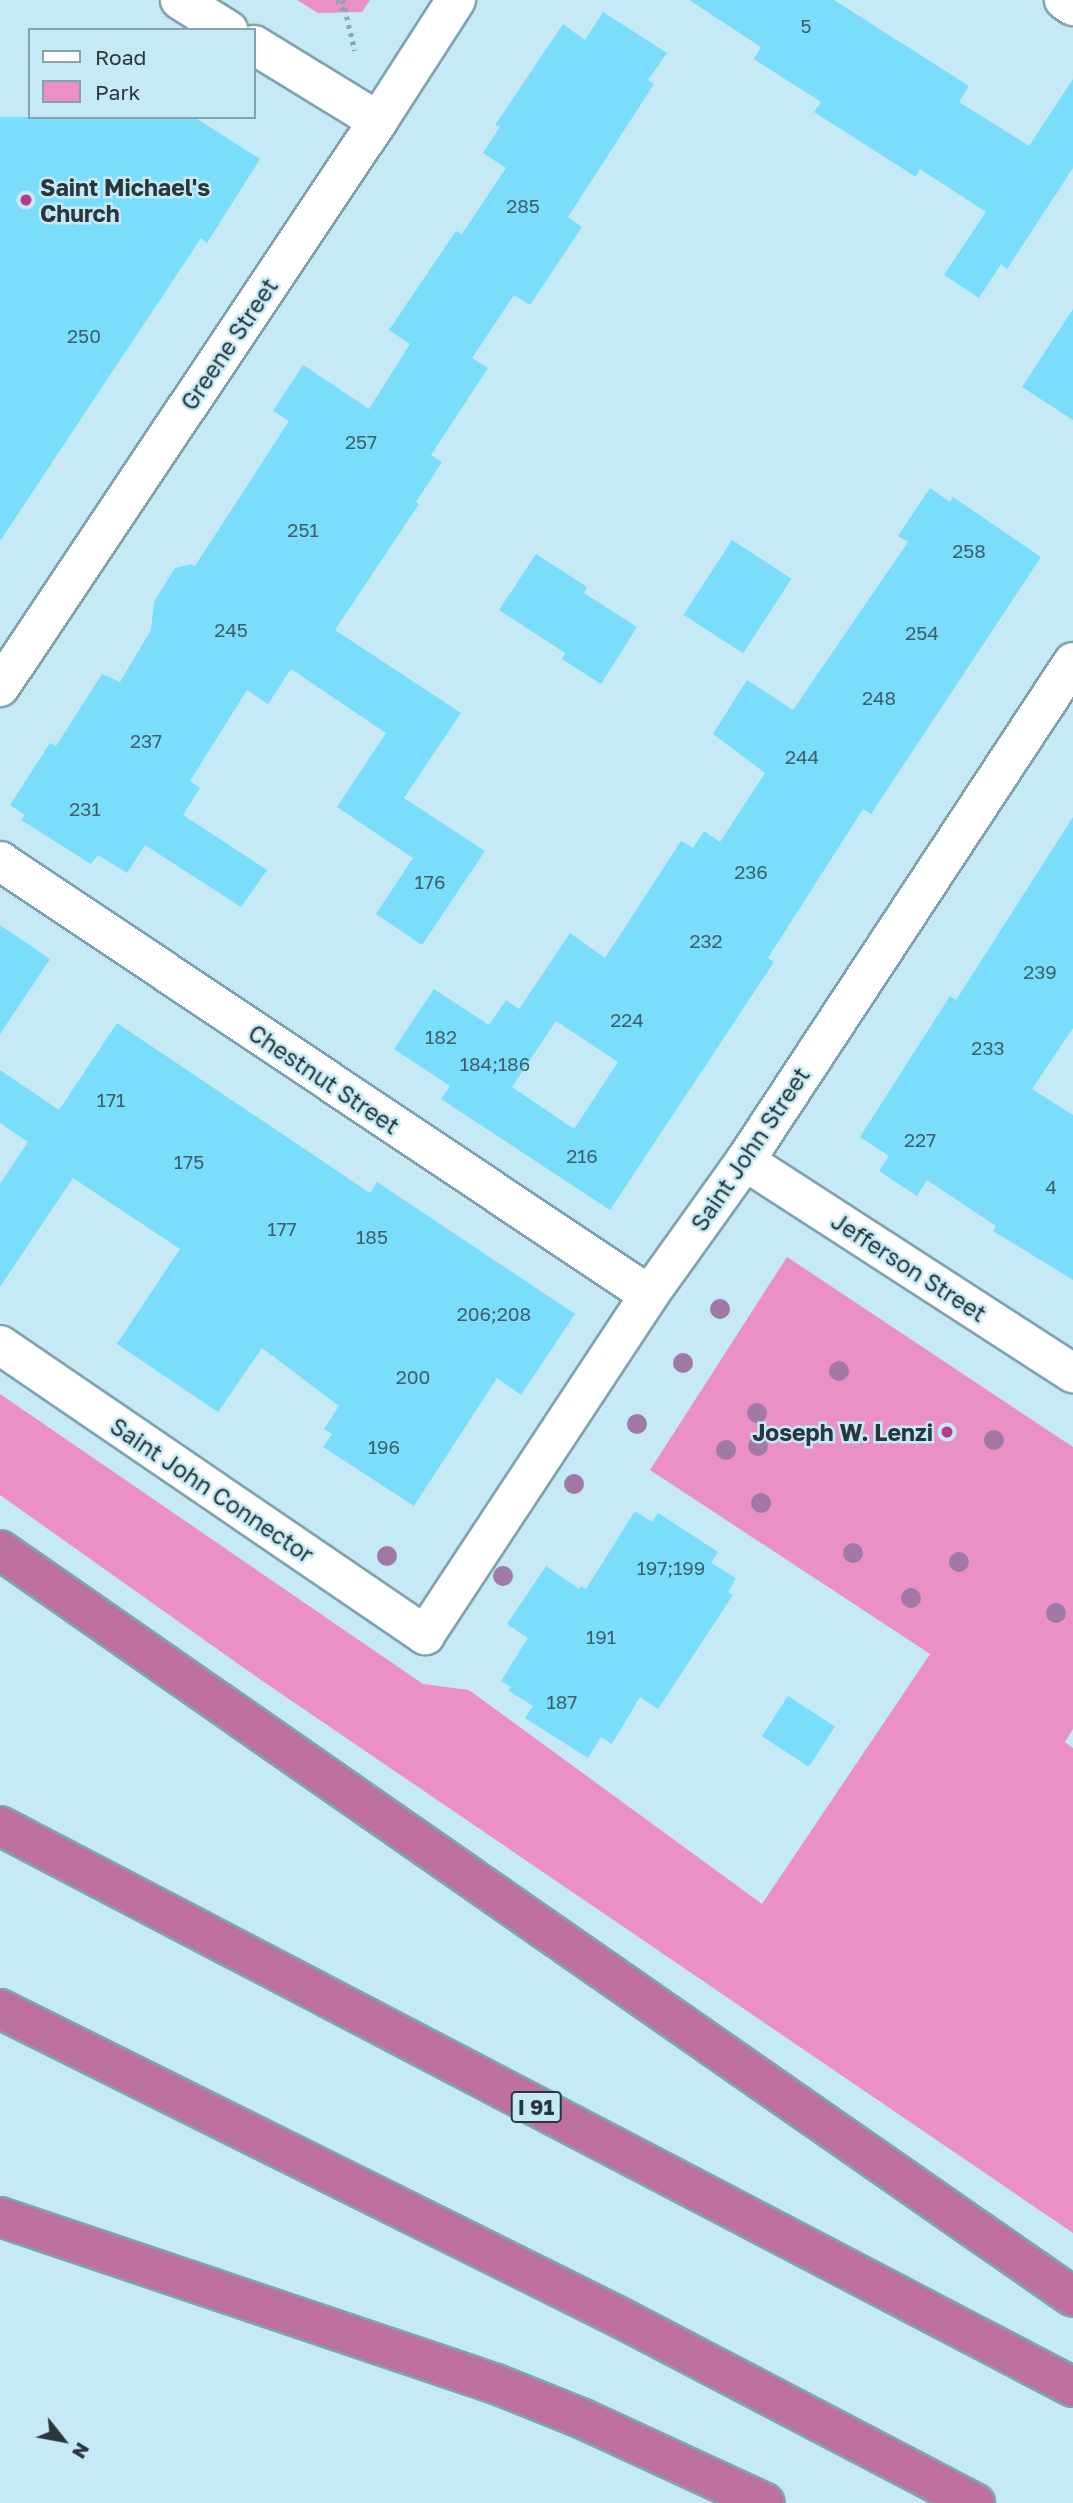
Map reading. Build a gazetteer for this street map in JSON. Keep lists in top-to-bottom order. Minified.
{"streets":{"highway":["I 91"],"street":["Greene Street","Chestnut Street","Saint John Street","Jefferson Street","Saint John Connector"]},"crossings":[["Chestnut Street","Saint John Street"],["Saint John Street","Jefferson Street"],["Saint John Street","Saint John Connector"]],"places":["Saint Michael's Church","Joseph W. Lenzi"],"house_numbers":["5","285","250","257","251","258","245","254","248","237","244","231","236","176","232","239","224","182","233","184;186","171","227","216","175","4","177","185","206;208","200","196","197;199","191","187"],"legend":["Road","Park"],"north":"bottom right"}
